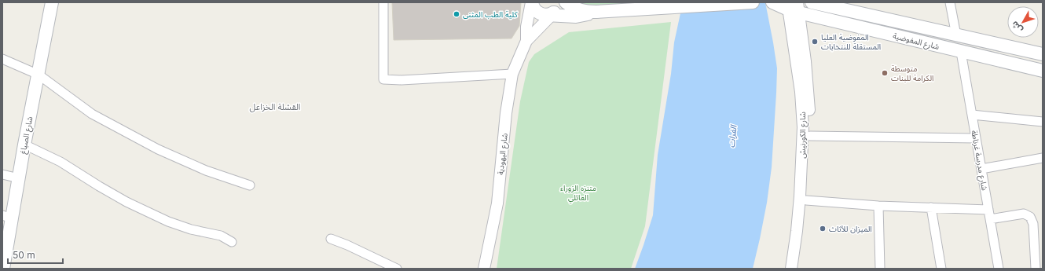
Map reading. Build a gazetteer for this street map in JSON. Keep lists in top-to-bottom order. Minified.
{"streets":{"main road":["شارع المفوضية","شارع الصياغ"],"street":["شارع الكورنيش","شارع اليهودية","شارع مدرسة غرناطة"]},"crossings":[["شارع المفوضية","شارع الكورنيش"],["شارع المفوضية","شارع مدرسة غرناطة"]],"districts":["القشلة الخزاعل"],"water":["الفرات"],"parks":["متنزه الزوراء العائلي"],"places":["كلية الطب المثنى","المفوضية العليا المستقلة للنتخابات","متوسطة الكرامة للبنات","الميزان للأثاث"],"scale_bar":"50 m","north":"bottom left"}
